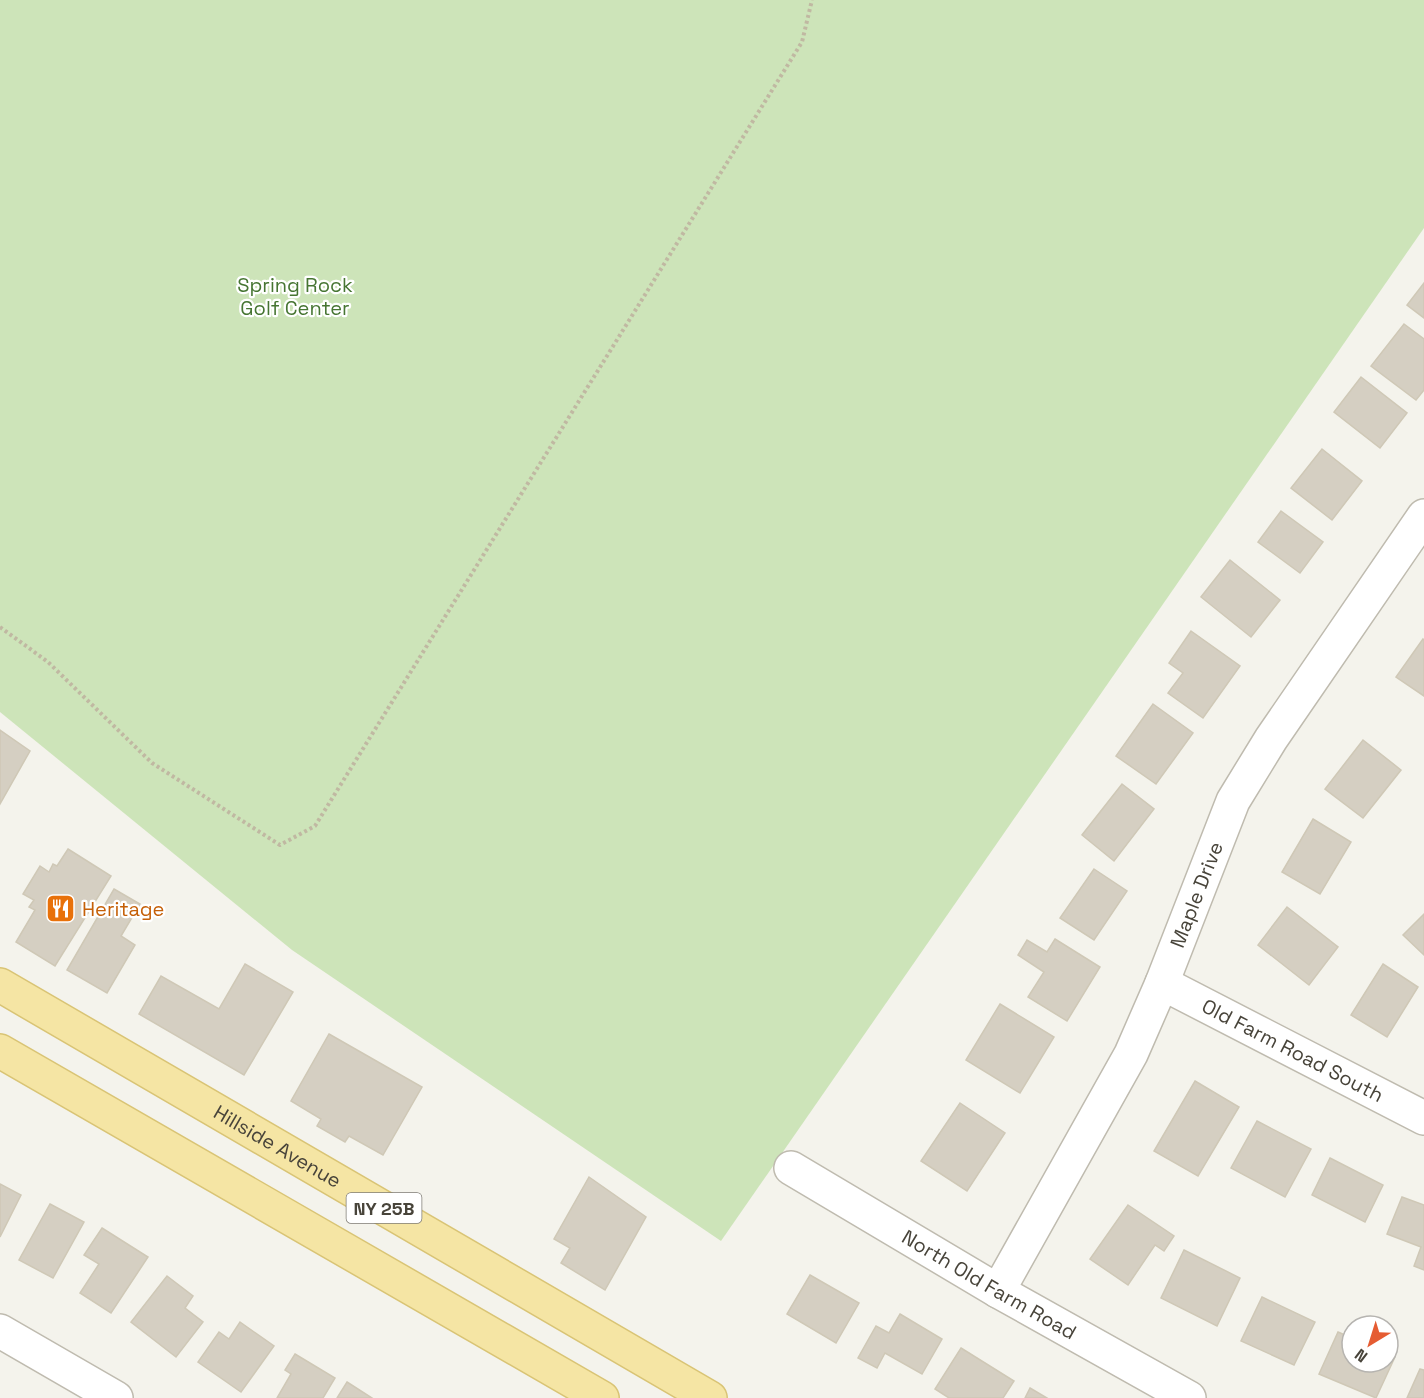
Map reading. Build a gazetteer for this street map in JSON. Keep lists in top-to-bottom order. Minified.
{"streets":{"main road":["Hillside Avenue","NY 25B"],"street":["Maple Drive","Old Farm Road South","North Old Farm Road"]},"crossings":[["Maple Drive","Old Farm Road South"],["Maple Drive","North Old Farm Road"]],"parks":["Spring Rock Golf Center"],"places":{"restaurant":["Heritage"]},"north":"bottom left"}
